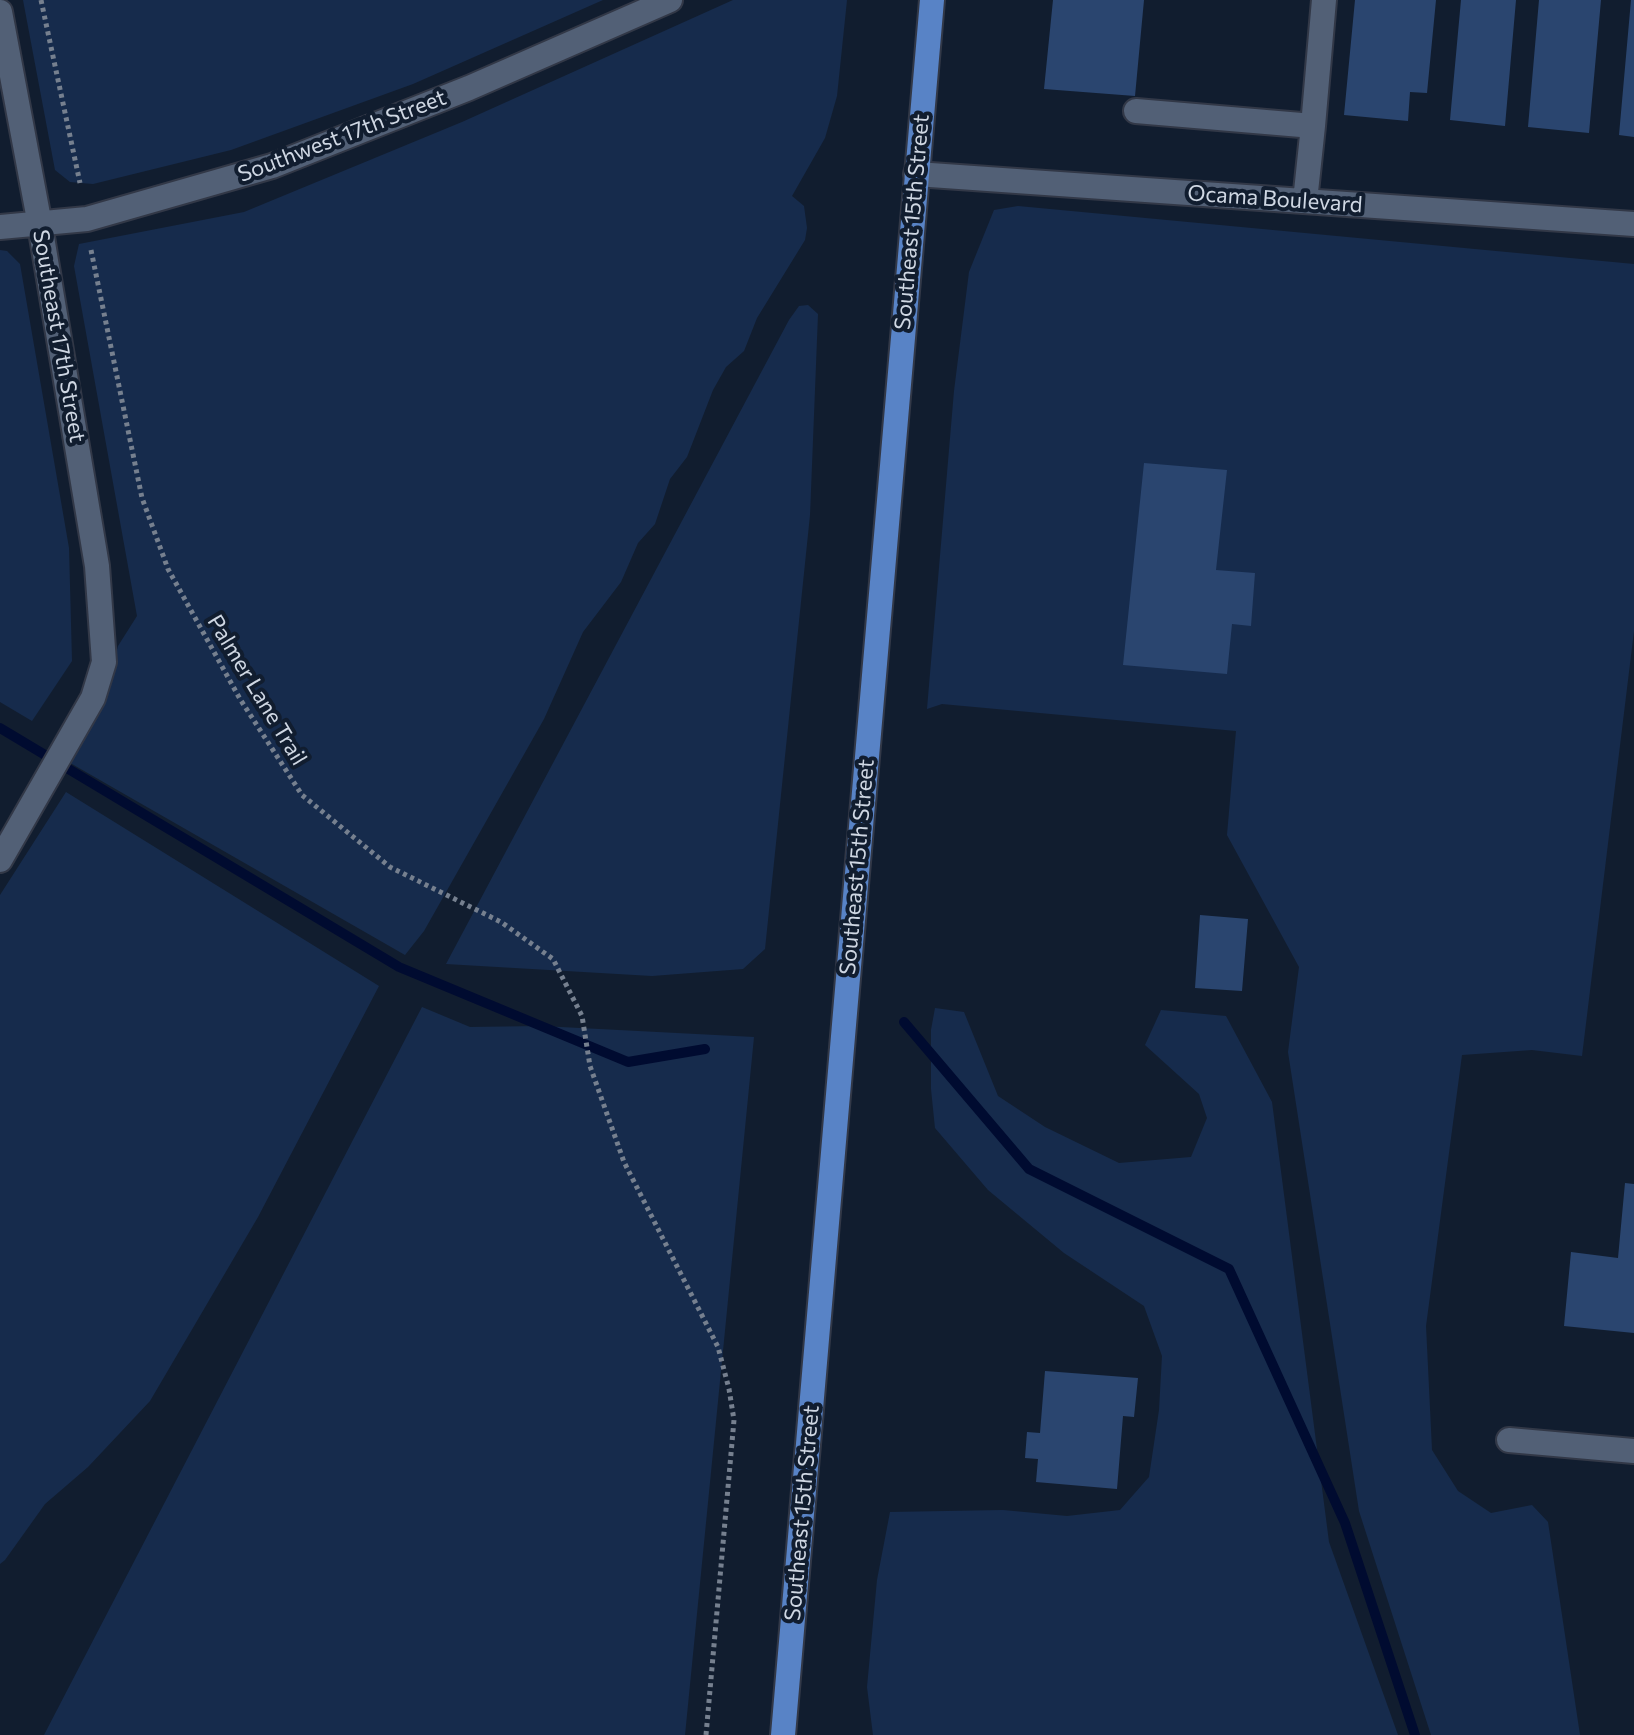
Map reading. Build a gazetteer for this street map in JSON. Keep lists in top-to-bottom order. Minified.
{"streets":{"main road":["Southeast 15th Street"],"street":["Southwest 17th Street","Ocama Boulevard","Southeast 17th Street"],"path":["Palmer Lane Trail"]},"crossings":[["Southwest 17th Street","Southeast 17th Street"],["Ocama Boulevard","Southeast 15th Street"]]}
